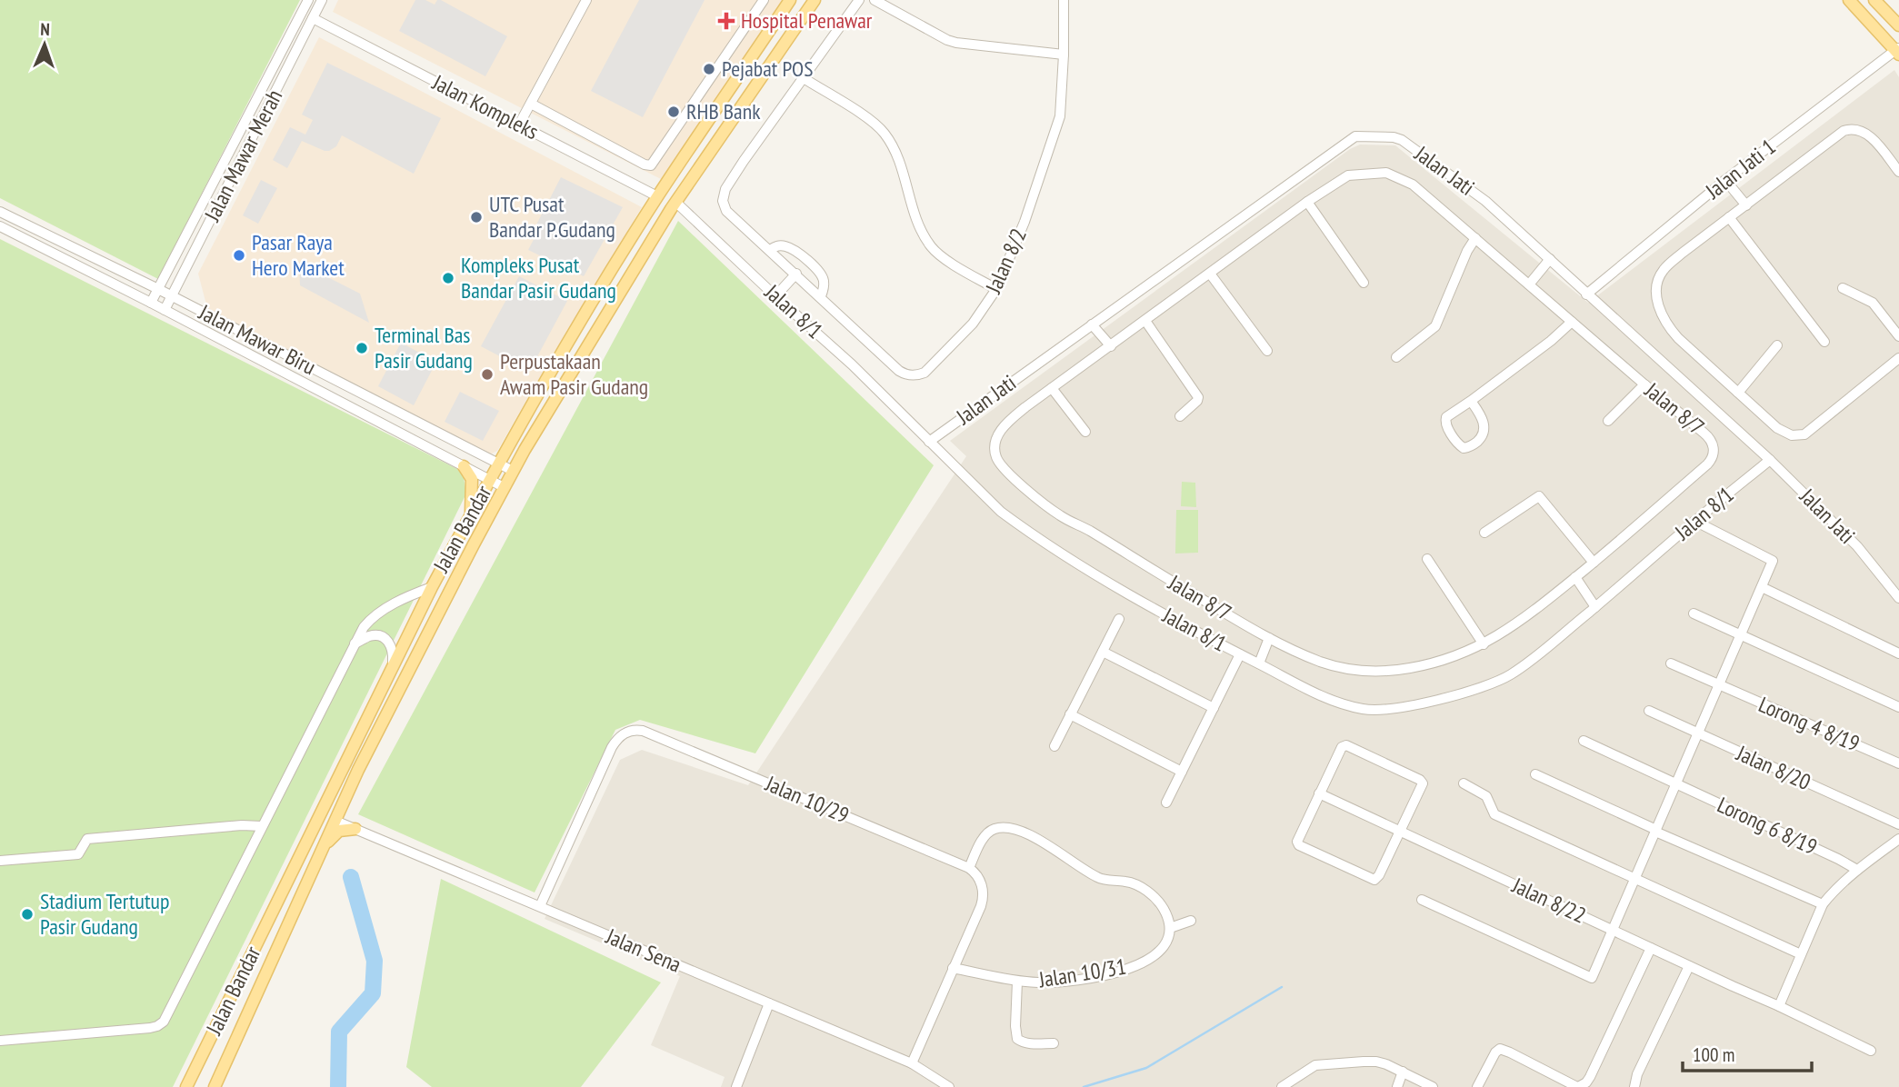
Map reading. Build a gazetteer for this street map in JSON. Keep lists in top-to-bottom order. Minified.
{"streets":{"main road":["Jalan Bandar"],"street":["Jalan Kompleks","Jalan Mawar Merah","Jalan Jati 1","Jalan Jati","Jalan 8/2","Jalan 8/1","Jalan Mawar Biru","Jalan 8/7","Lorong 4 8/19","Jalan 8/20","Jalan 10/29","Lorong 6 8/19","Jalan 8/22","Jalan Sena","Jalan 10/31"]},"crossings":[["Jalan Kompleks","Jalan Mawar Merah"],["Jalan Kompleks","Jalan Bandar"],["Jalan Mawar Merah","Jalan Mawar Biru"],["Jalan Jati 1","Jalan Jati"],["Jalan Jati","Jalan 8/1"],["Jalan 8/1","Jalan Bandar"],["Jalan Mawar Biru","Jalan Bandar"],["Jalan Bandar","Jalan Sena"],["Jalan 10/29","Jalan Sena"]],"places":{"health":["Hospital Penawar"],"other":["Pejabat POS","RHB Bank","UTC Pusat Bandar P.Gudang","Pasar Raya Hero Market","Kompleks Pusat Bandar Pasir Gudang","Terminal Bas Pasir Gudang","Perpustakaan Awam Pasir Gudang","Stadium Tertutup Pasir Gudang"]},"scale_bar":"100 m","north":"top"}
